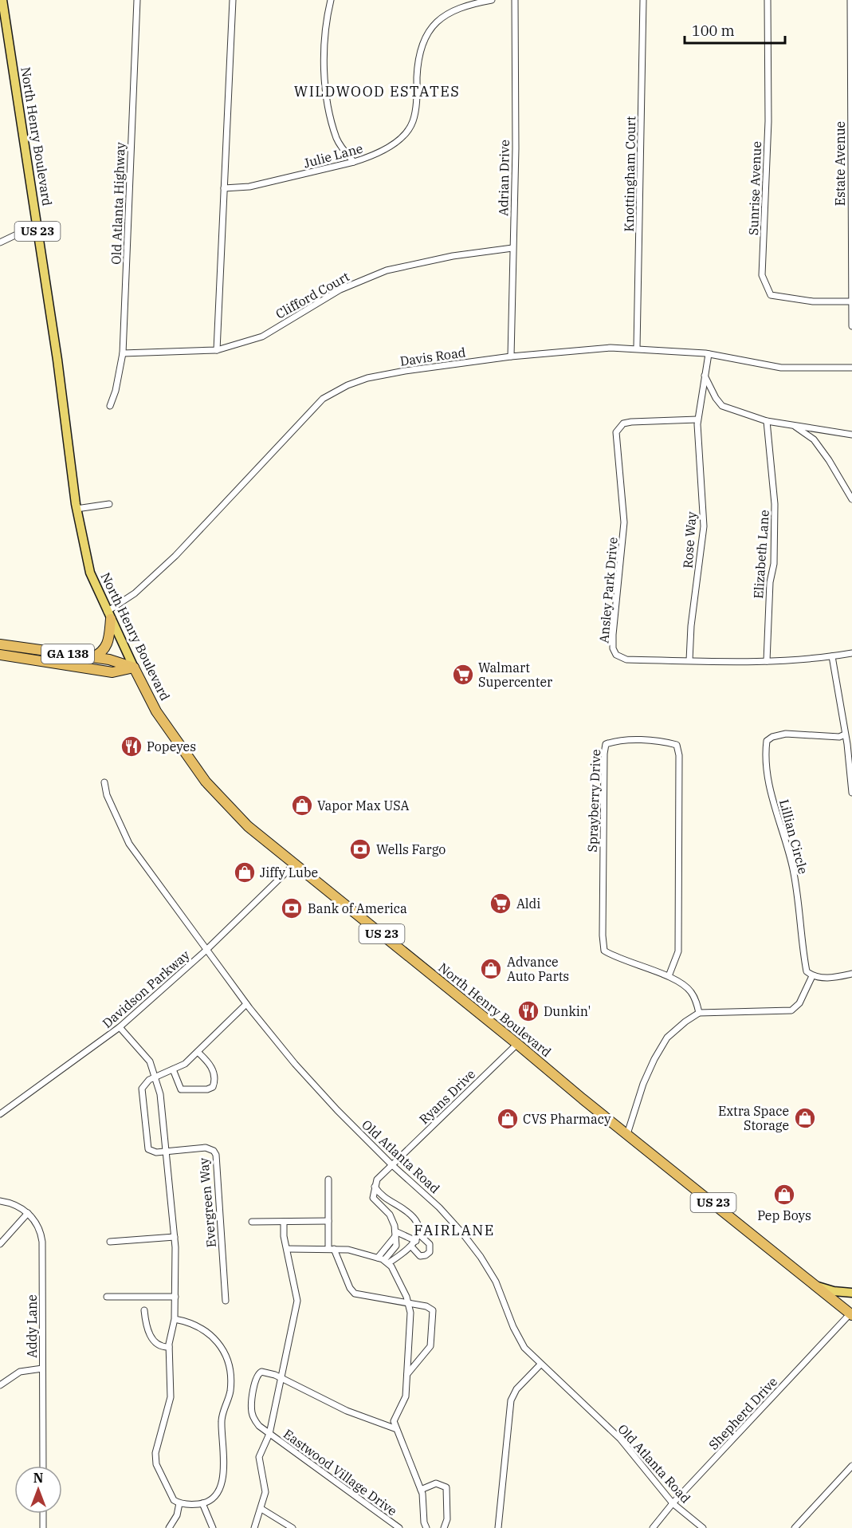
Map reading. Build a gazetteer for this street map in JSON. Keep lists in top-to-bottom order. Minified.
{"streets":{"highway":["North Henry Boulevard","US 23","GA 138"],"street":["Julie Lane","Estate Avenue","Knottingham Court","Adrian Drive","Sunrise Avenue","Old Atlanta Highway","Clifford Court","Davis Road","Rose Way","Elizabeth Lane","Ansley Park Drive","Sprayberry Drive","Lillian Circle","Davidson Parkway","Ryans Drive","Old Atlanta Road","Evergreen Way","Addy Lane","Shepherd Drive","Eastwood Village Drive"]},"crossings":[["North Henry Boulevard","Davis Road"],["North Henry Boulevard","GA 138"],["North Henry Boulevard","Davidson Parkway"],["North Henry Boulevard","Ryans Drive"],["North Henry Boulevard","Shepherd Drive"],["Estate Avenue","Sunrise Avenue"],["Knottingham Court","Davis Road"],["Adrian Drive","Clifford Court"],["Adrian Drive","Davis Road"],["Old Atlanta Highway","Clifford Court"],["Davis Road","Rose Way"],["Rose Way","Ansley Park Drive"],["Elizabeth Lane","Ansley Park Drive"],["Davidson Parkway","Old Atlanta Road"],["Ryans Drive","Old Atlanta Road"],["Old Atlanta Road","Evergreen Way"],["Old Atlanta Road","Shepherd Drive"]],"districts":["WILDWOOD ESTATES","FAIRLANE"],"places":{"supermarket":["Walmart Supercenter","Aldi"],"restaurant":["Popeyes","Dunkin'"],"shop":["Vapor Max USA","Jiffy Lube","Advance Auto Parts","Extra Space Storage","CVS Pharmacy","Pep Boys"],"bank":["Wells Fargo","Bank of America"]},"scale_bar":"100 m","north":"top"}
